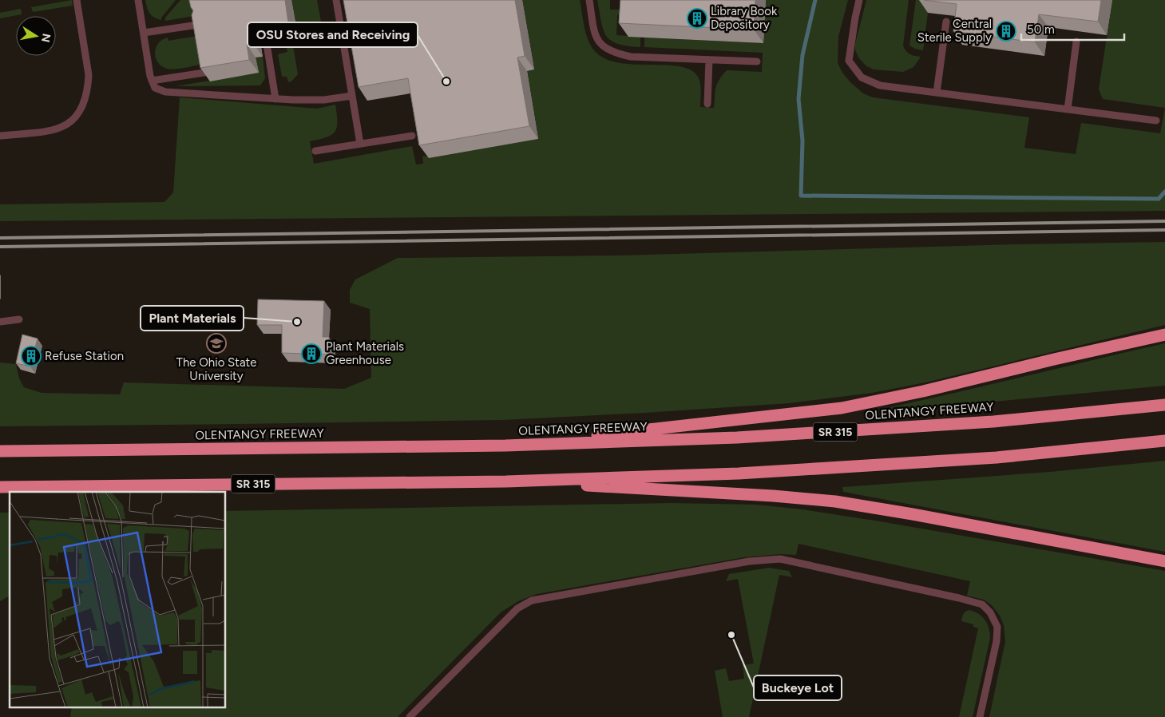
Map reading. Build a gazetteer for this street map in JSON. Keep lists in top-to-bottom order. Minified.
{"streets":{"highway":["OLENTANGY FREEWAY","SR 315"]},"places":{"building":["Library Book Depository","Central Sterile Supply","Plant Materials Greenhouse","Refuse Station"],"other":["OSU Stores and Receiving","Plant Materials","Buckeye Lot"],"school or university":["The Ohio State University"]},"scale_bar":"50 m","north":"right"}
